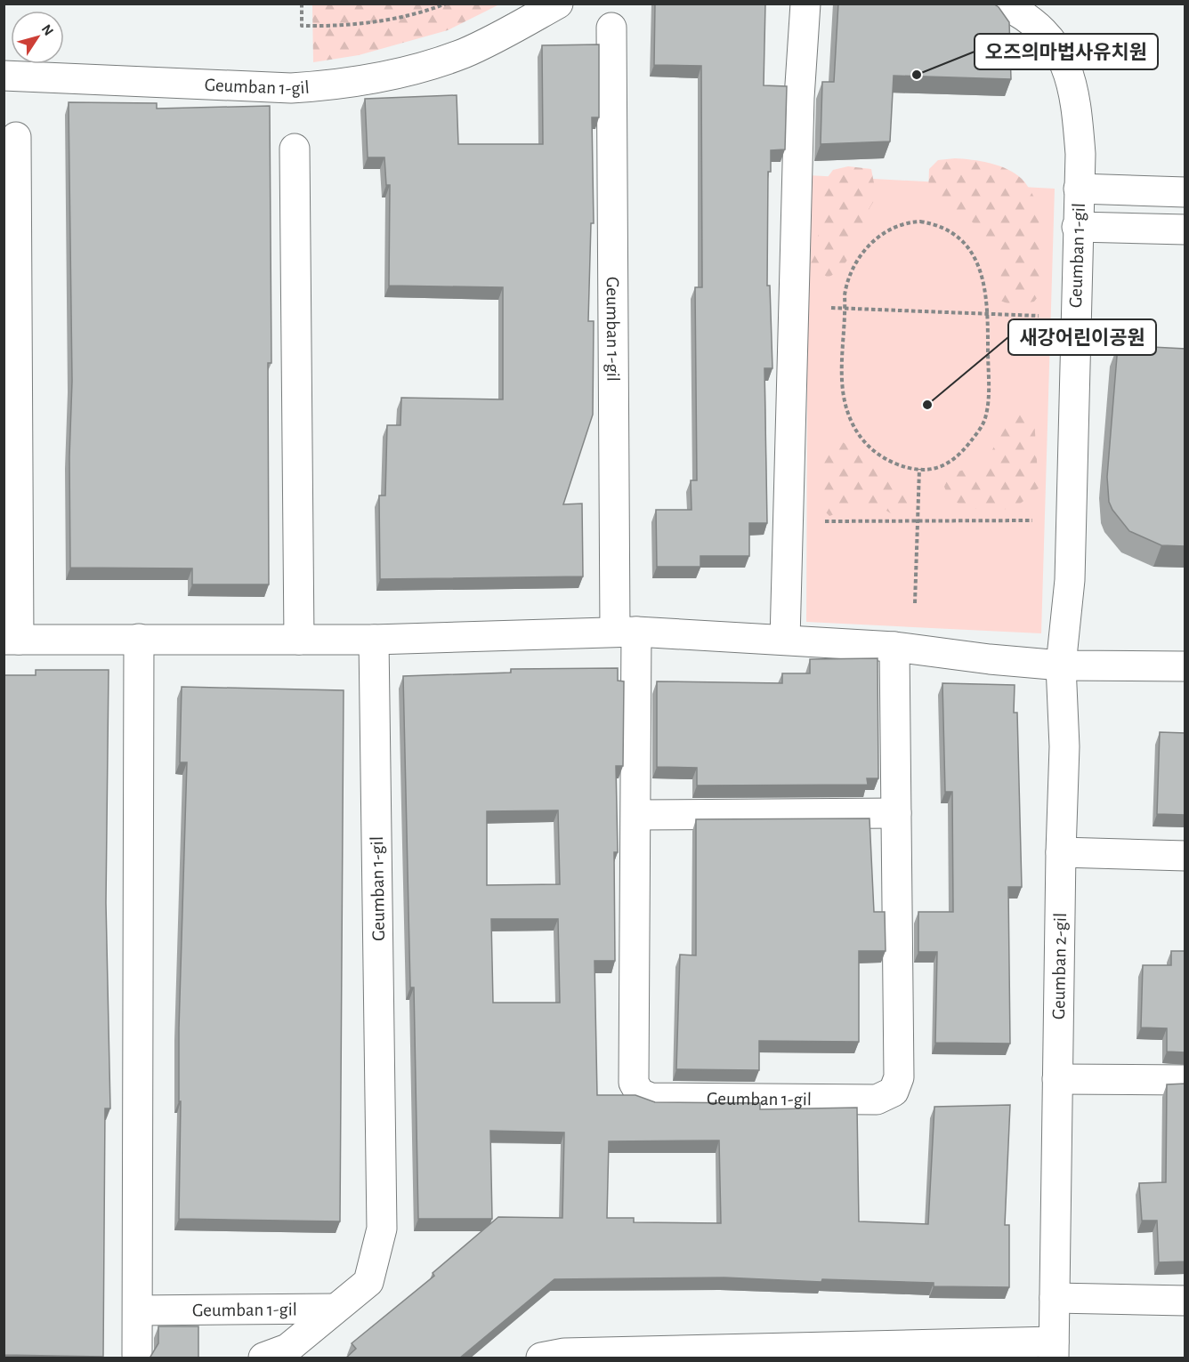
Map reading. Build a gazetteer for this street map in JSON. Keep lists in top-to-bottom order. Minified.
{"streets":{"street":["Geumban 1-gil","Geumban 2-gil"]},"crossings":[["Geumban 1-gil","Geumban 2-gil"]],"places":["오즈의마법사유치원","새강어린이공원"],"north":"top right"}
